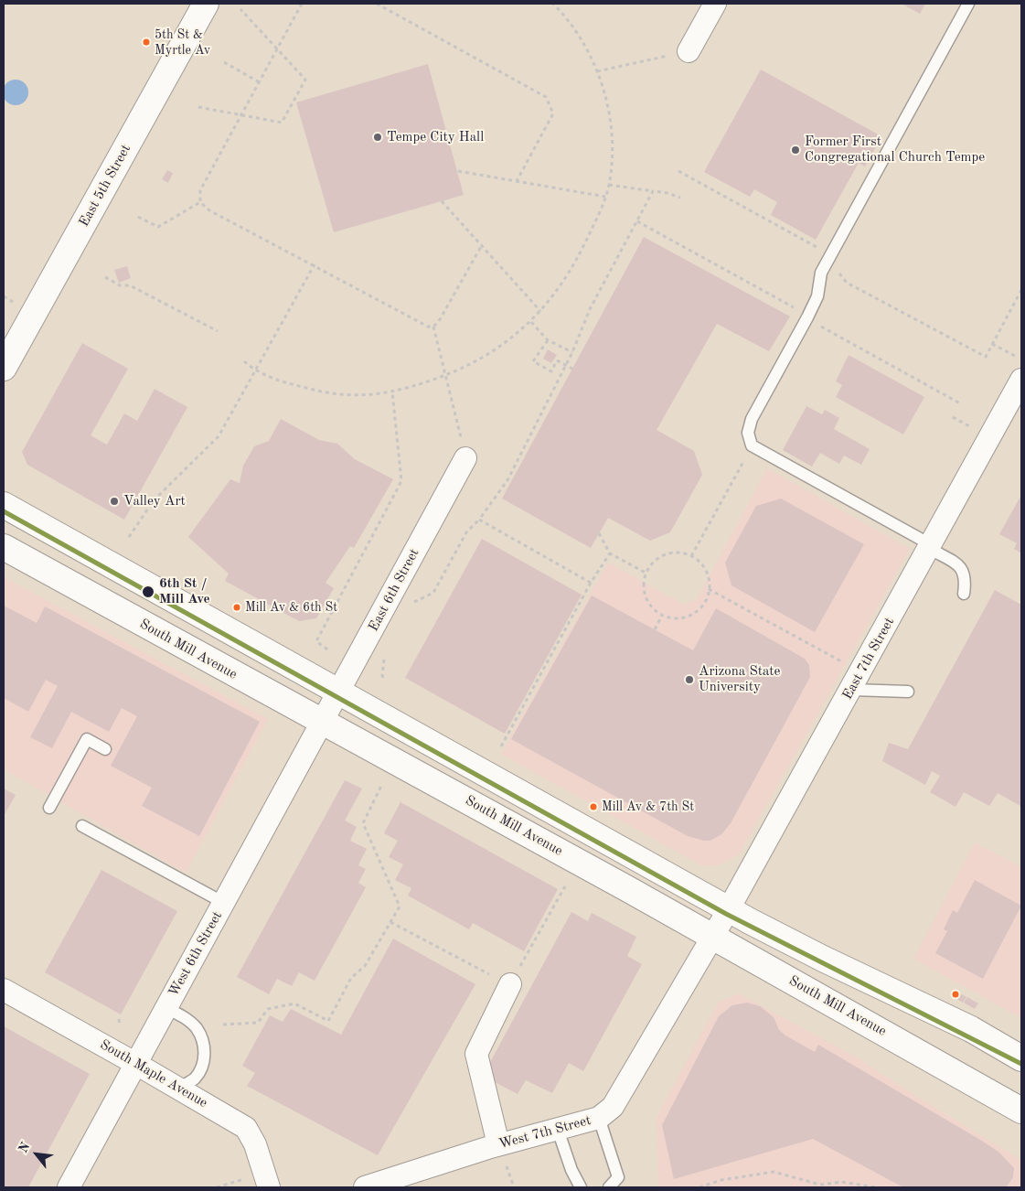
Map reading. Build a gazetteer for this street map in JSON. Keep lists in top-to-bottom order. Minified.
{"streets":{"main road":["East 5th Street","South Mill Avenue"],"street":["East 6th Street","East 7th Street","West 6th Street","South Maple Avenue","West 7th Street"]},"crossings":[["East 6th Street","South Mill Avenue"],["East 6th Street","West 6th Street"],["South Mill Avenue","East 7th Street"],["South Mill Avenue","West 6th Street"],["South Mill Avenue","West 7th Street"],["East 7th Street","West 7th Street"],["West 6th Street","South Maple Avenue"]],"places":["5th St & Myrtle Av","Tempe City Hall","Former First Congregational Church Tempe","Valley Art","6th St / Mill Ave","Mill Av & 6th St","Arizona State University","Mill Av & 7th St"],"north":"top left"}
